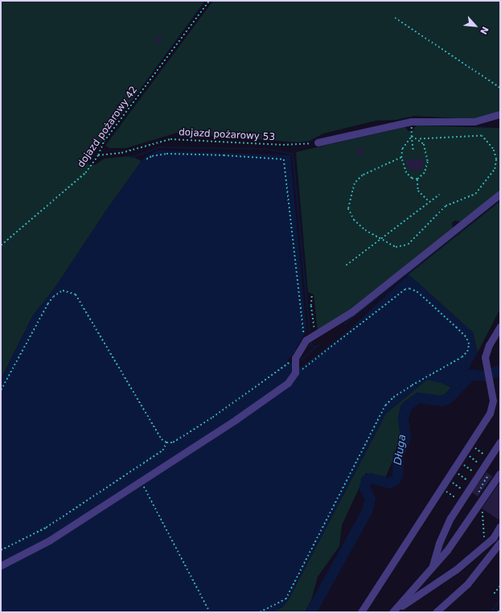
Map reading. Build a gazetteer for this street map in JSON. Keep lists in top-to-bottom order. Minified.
{"streets":{"path":["dojazd pożarowy 42","dojazd pożarowy 53"]},"crossings":[["dojazd pożarowy 42","dojazd pożarowy 53"]],"water":["Długa"],"north":"bottom right"}
